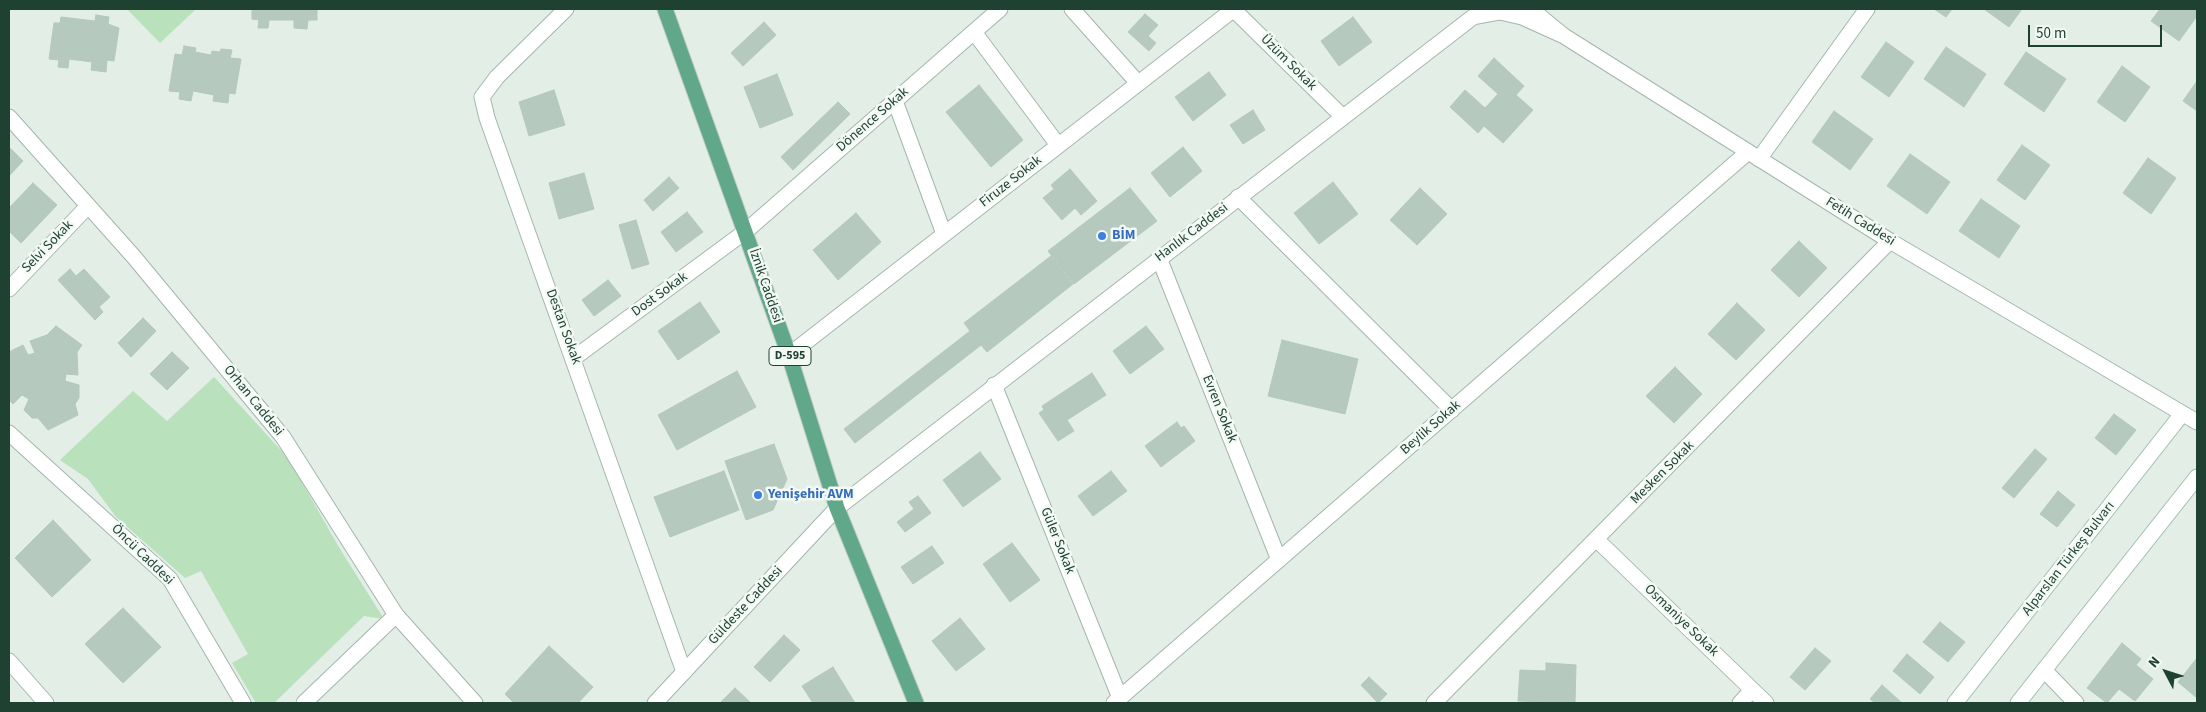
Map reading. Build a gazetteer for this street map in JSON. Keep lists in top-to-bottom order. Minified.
{"streets":{"main road":["İznik Caddesi","D-595"],"street":["Üzüm Sokak","Dönence Sokak","Firuze Sokak","Fetih Caddesi","Hanlık Caddesi","Selvi Sokak","Dost Sokak","Destan Sokak","Orhan Caddesi","Evren Sokak","Beylik Sokak","Mesken Sokak","Güler Sokak","Öncü Caddesi","Alparslan Türkeş Bulvarı","Güldeste Caddesi","Osmaniye Sokak"]},"crossings":[["Üzüm Sokak","Firuze Sokak"],["Üzüm Sokak","Hanlık Caddesi"],["Dönence Sokak","İznik Caddesi"],["Dönence Sokak","Dost Sokak"],["Firuze Sokak","İznik Caddesi"],["Fetih Caddesi","Hanlık Caddesi"],["Fetih Caddesi","Beylik Sokak"],["Fetih Caddesi","Mesken Sokak"],["Fetih Caddesi","Alparslan Türkeş Bulvarı"],["Hanlık Caddesi","İznik Caddesi"],["Hanlık Caddesi","Evren Sokak"],["Hanlık Caddesi","Güler Sokak"],["Hanlık Caddesi","Güldeste Caddesi"],["Selvi Sokak","Orhan Caddesi"],["İznik Caddesi","Dost Sokak"],["İznik Caddesi","Güldeste Caddesi"],["Dost Sokak","Destan Sokak"],["Destan Sokak","Güldeste Caddesi"],["Evren Sokak","Beylik Sokak"],["Beylik Sokak","Güler Sokak"],["Mesken Sokak","Osmaniye Sokak"]],"places":["BİM","Yenişehir AVM"],"scale_bar":"50 m","north":"top left"}
